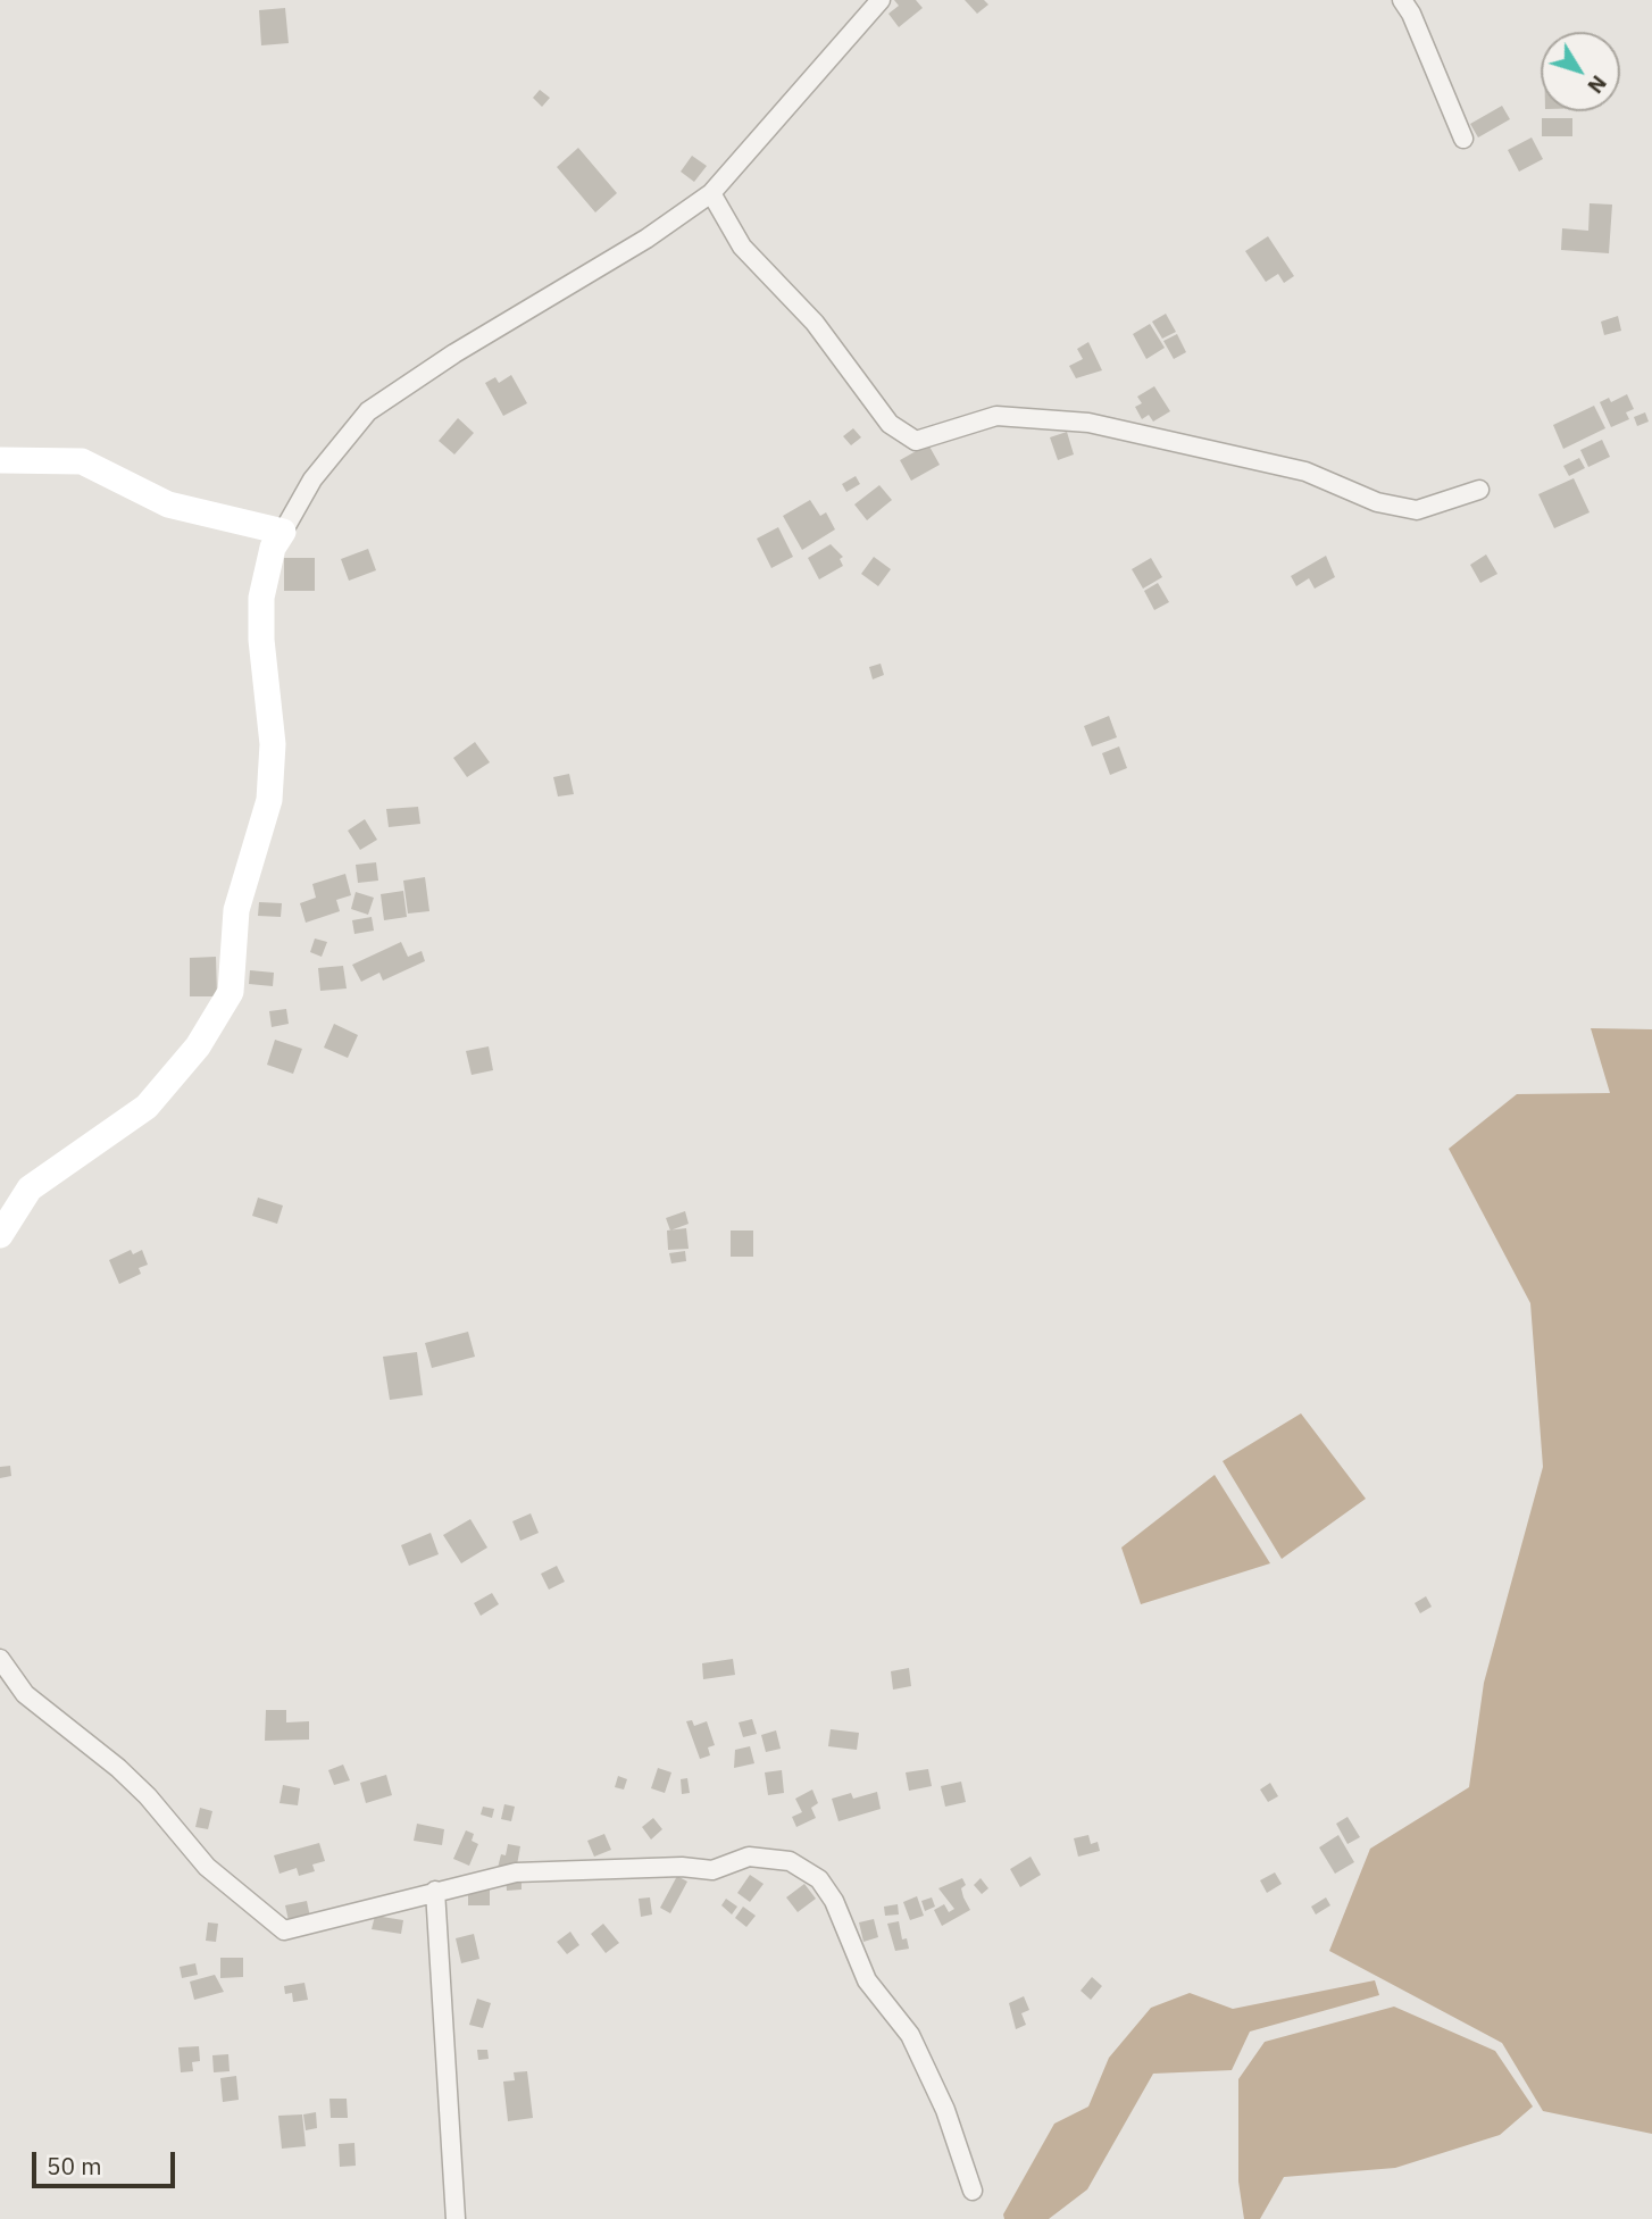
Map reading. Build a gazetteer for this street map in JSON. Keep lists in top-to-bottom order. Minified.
{"scale_bar":"50 m","north":"bottom right"}
